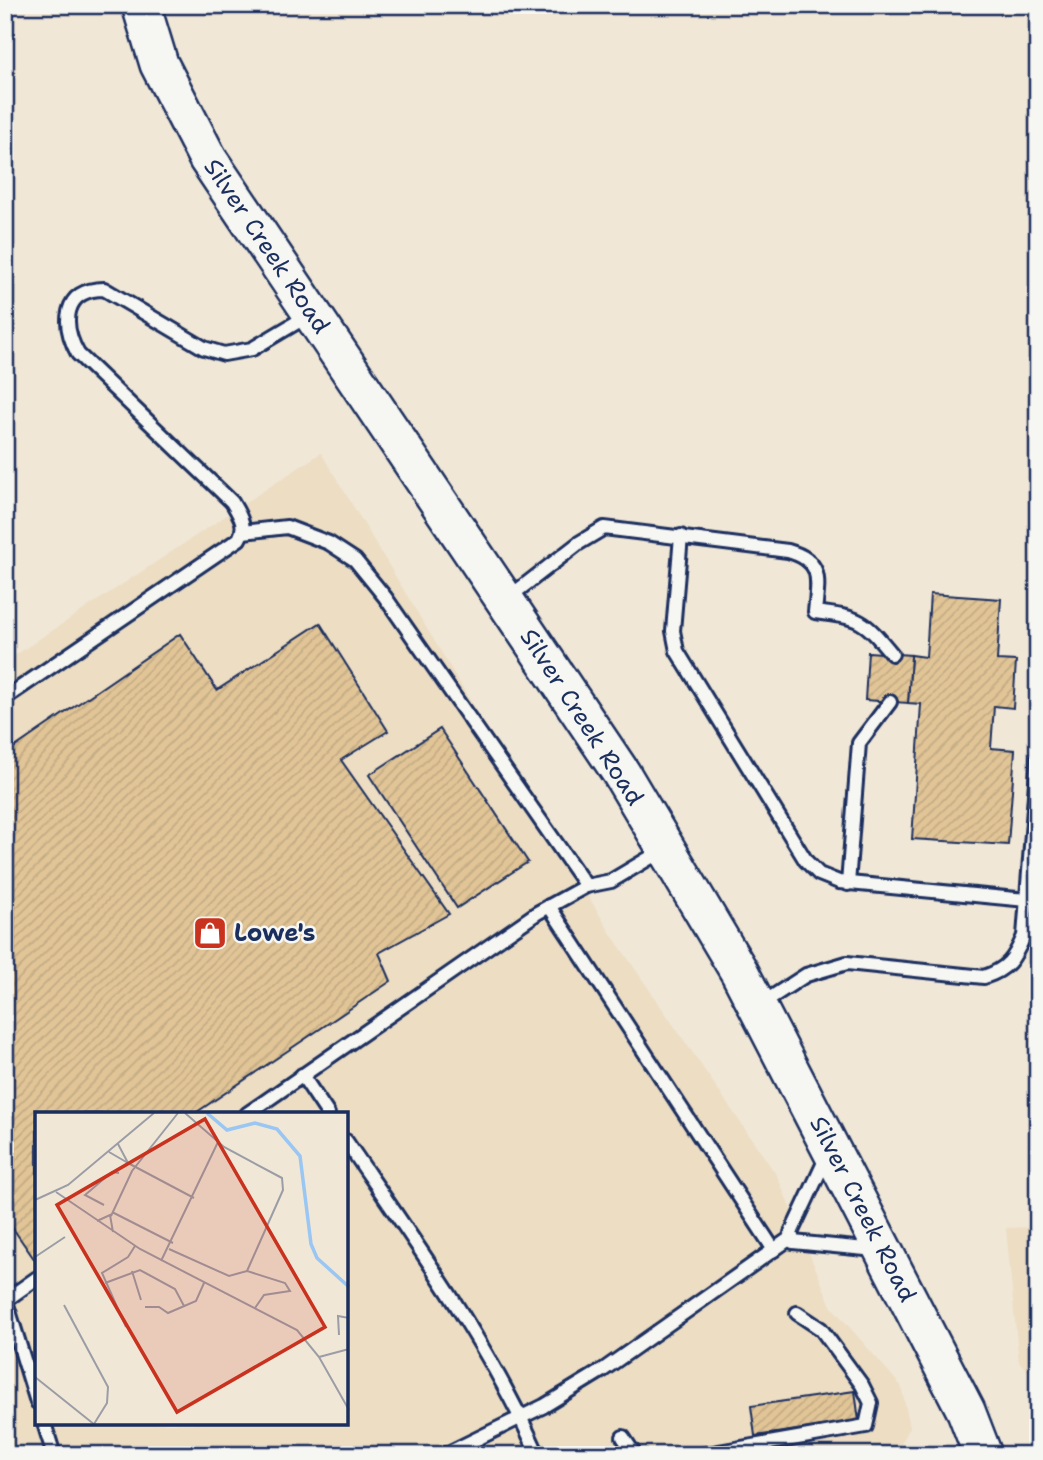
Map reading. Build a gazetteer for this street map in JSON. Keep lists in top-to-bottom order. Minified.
{"streets":{"main road":["Silver Creek Road"]},"places":{"shop":["Lowe's"]}}
